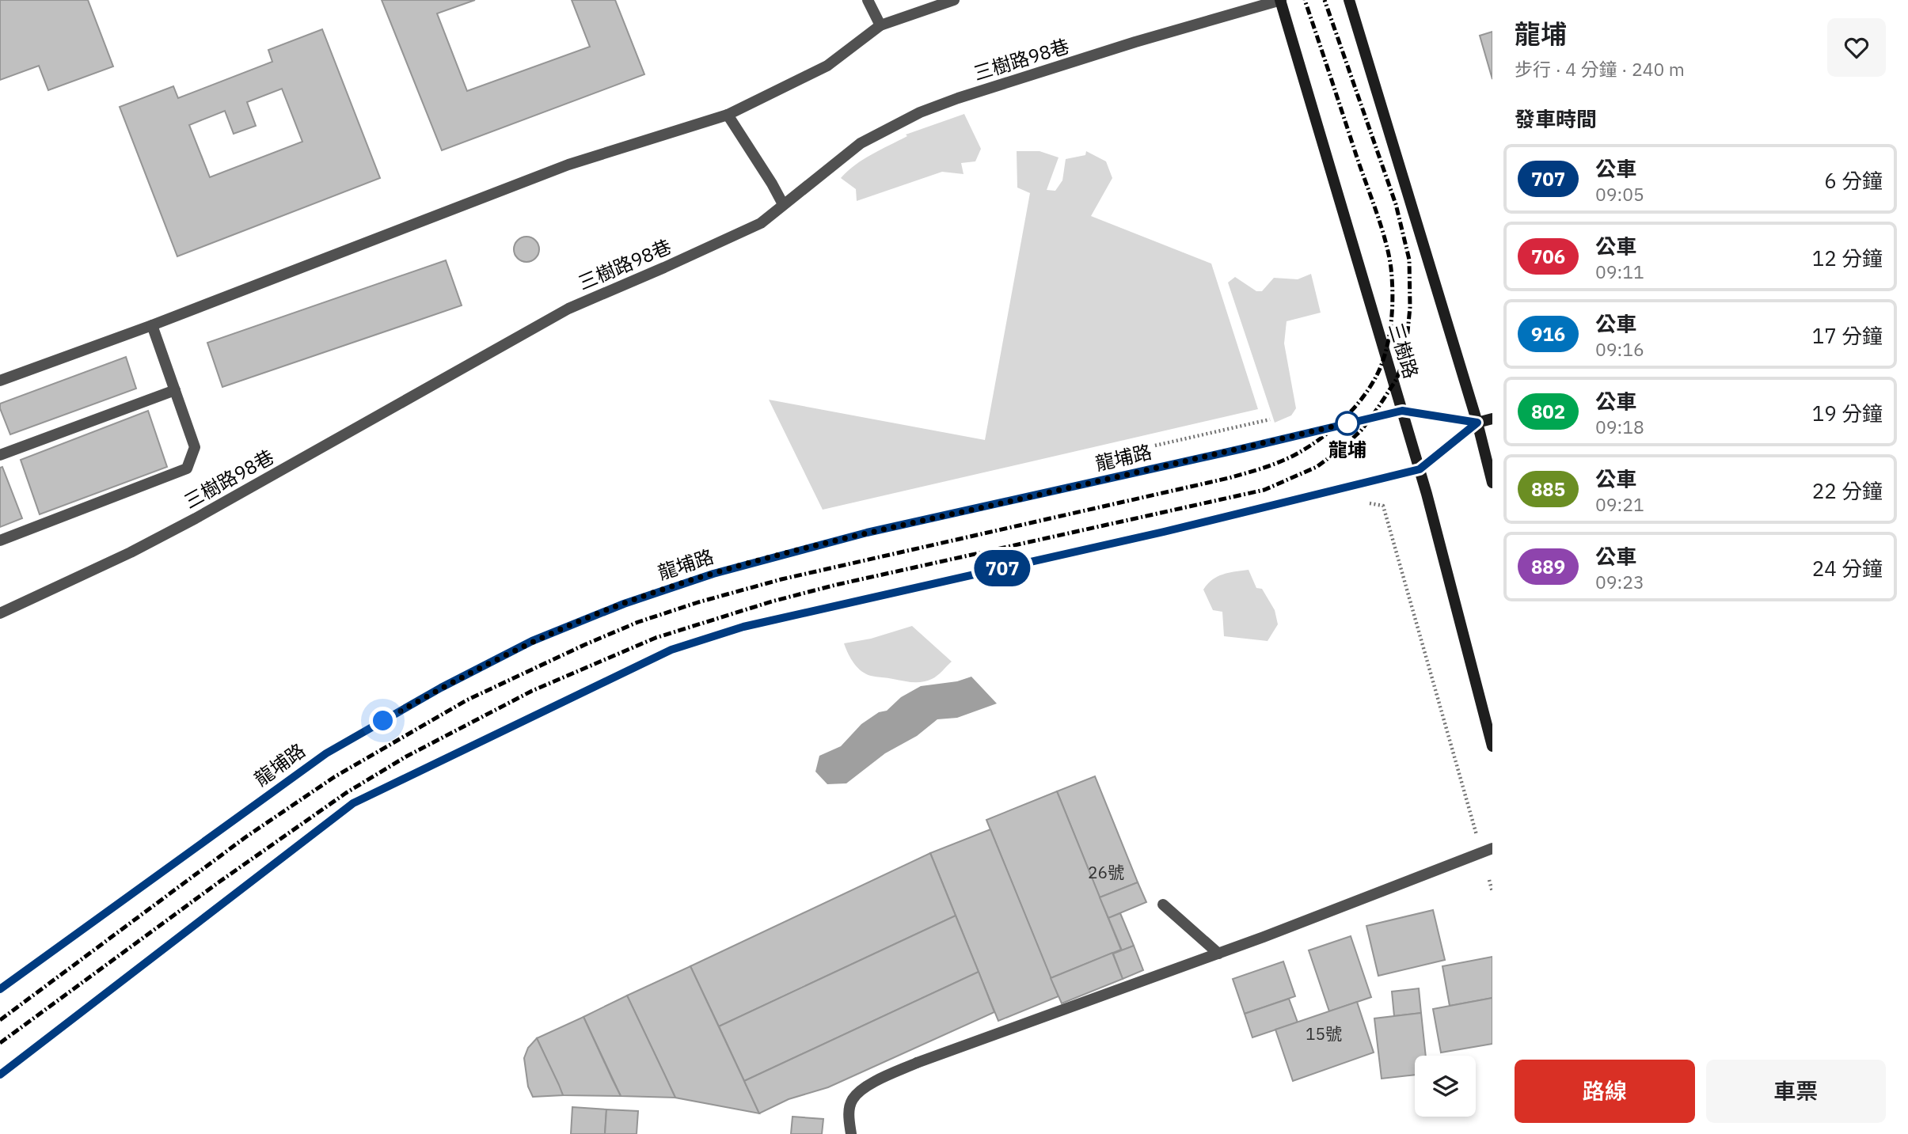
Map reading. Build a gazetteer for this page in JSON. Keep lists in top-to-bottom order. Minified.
{"streets":{"street":["三樹路98巷","三樹路","龍埔路"]},"crossings":[["三樹路98巷","三樹路"],["三樹路","龍埔路"]],"places":["龍埔"],"lines":["bus line 707"],"house_numbers":["26號","15號"],"page":{"on_map":"707","heading":[["龍埔","步行 · 4 分鐘 · 240 m"],"發車時間"],"list":[{"mark":"707","name":"公車","note":"09:05","value":"6 分鐘"},{"mark":"706","name":"公車","note":"09:11","value":"12 分鐘"},{"mark":"916","name":"公車","note":"09:16","value":"17 分鐘"},{"mark":"802","name":"公車","note":"09:18","value":"19 分鐘"},{"mark":"885","name":"公車","note":"09:21","value":"22 分鐘"},{"mark":"889","name":"公車","note":"09:23","value":"24 分鐘"}],"buttons":["路線","車票"]}}
